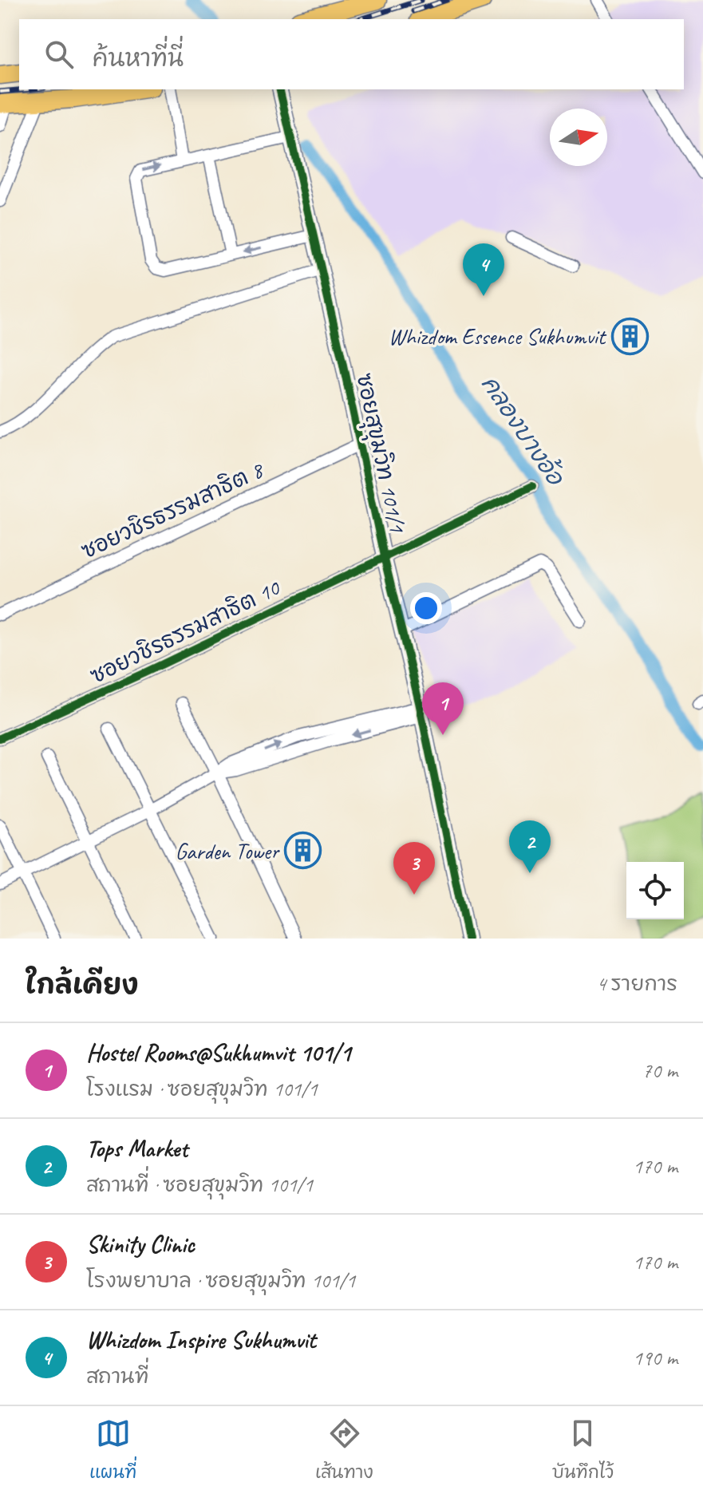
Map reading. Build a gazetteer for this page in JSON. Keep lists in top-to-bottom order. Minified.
{"streets":{"street":["ซอยสุขุมวิท 101/1","ซอยวชิรธรรมสาธิต 8","ซอยวชิรธรรมสาธิต 10"]},"crossings":[["ซอยสุขุมวิท 101/1","ซอยวชิรธรรมสาธิต 8"],["ซอยสุขุมวิท 101/1","ซอยวชิรธรรมสาธิต 10"]],"water":["คลองบางอ้อ"],"places":{"building":["Whizdom Essence Sukhumvit","Garden Tower"]},"north":"right","page":{"search":"ค้นหาที่นี่","pins":["4","1","2","3"],"heading":["ใกล้เคียง","4 รายการ"],"list":[{"mark":"1","name":"Hostel Rooms@Sukhumvit 101/1","note":"โรงแรม · ซอยสุขุมวิท 101/1","value":"70 m"},{"mark":"2","name":"Tops Market","note":"สถานที่ · ซอยสุขุมวิท 101/1","value":"170 m"},{"mark":"3","name":"Skinity Clinic","note":"โรงพยาบาล · ซอยสุขุมวิท 101/1","value":"170 m"},{"mark":"4","name":"Whizdom Inspire Sukhumvit","note":"สถานที่","value":"190 m"}],"nav":["แผนที่","เส้นทาง","บันทึกไว้"]}}
